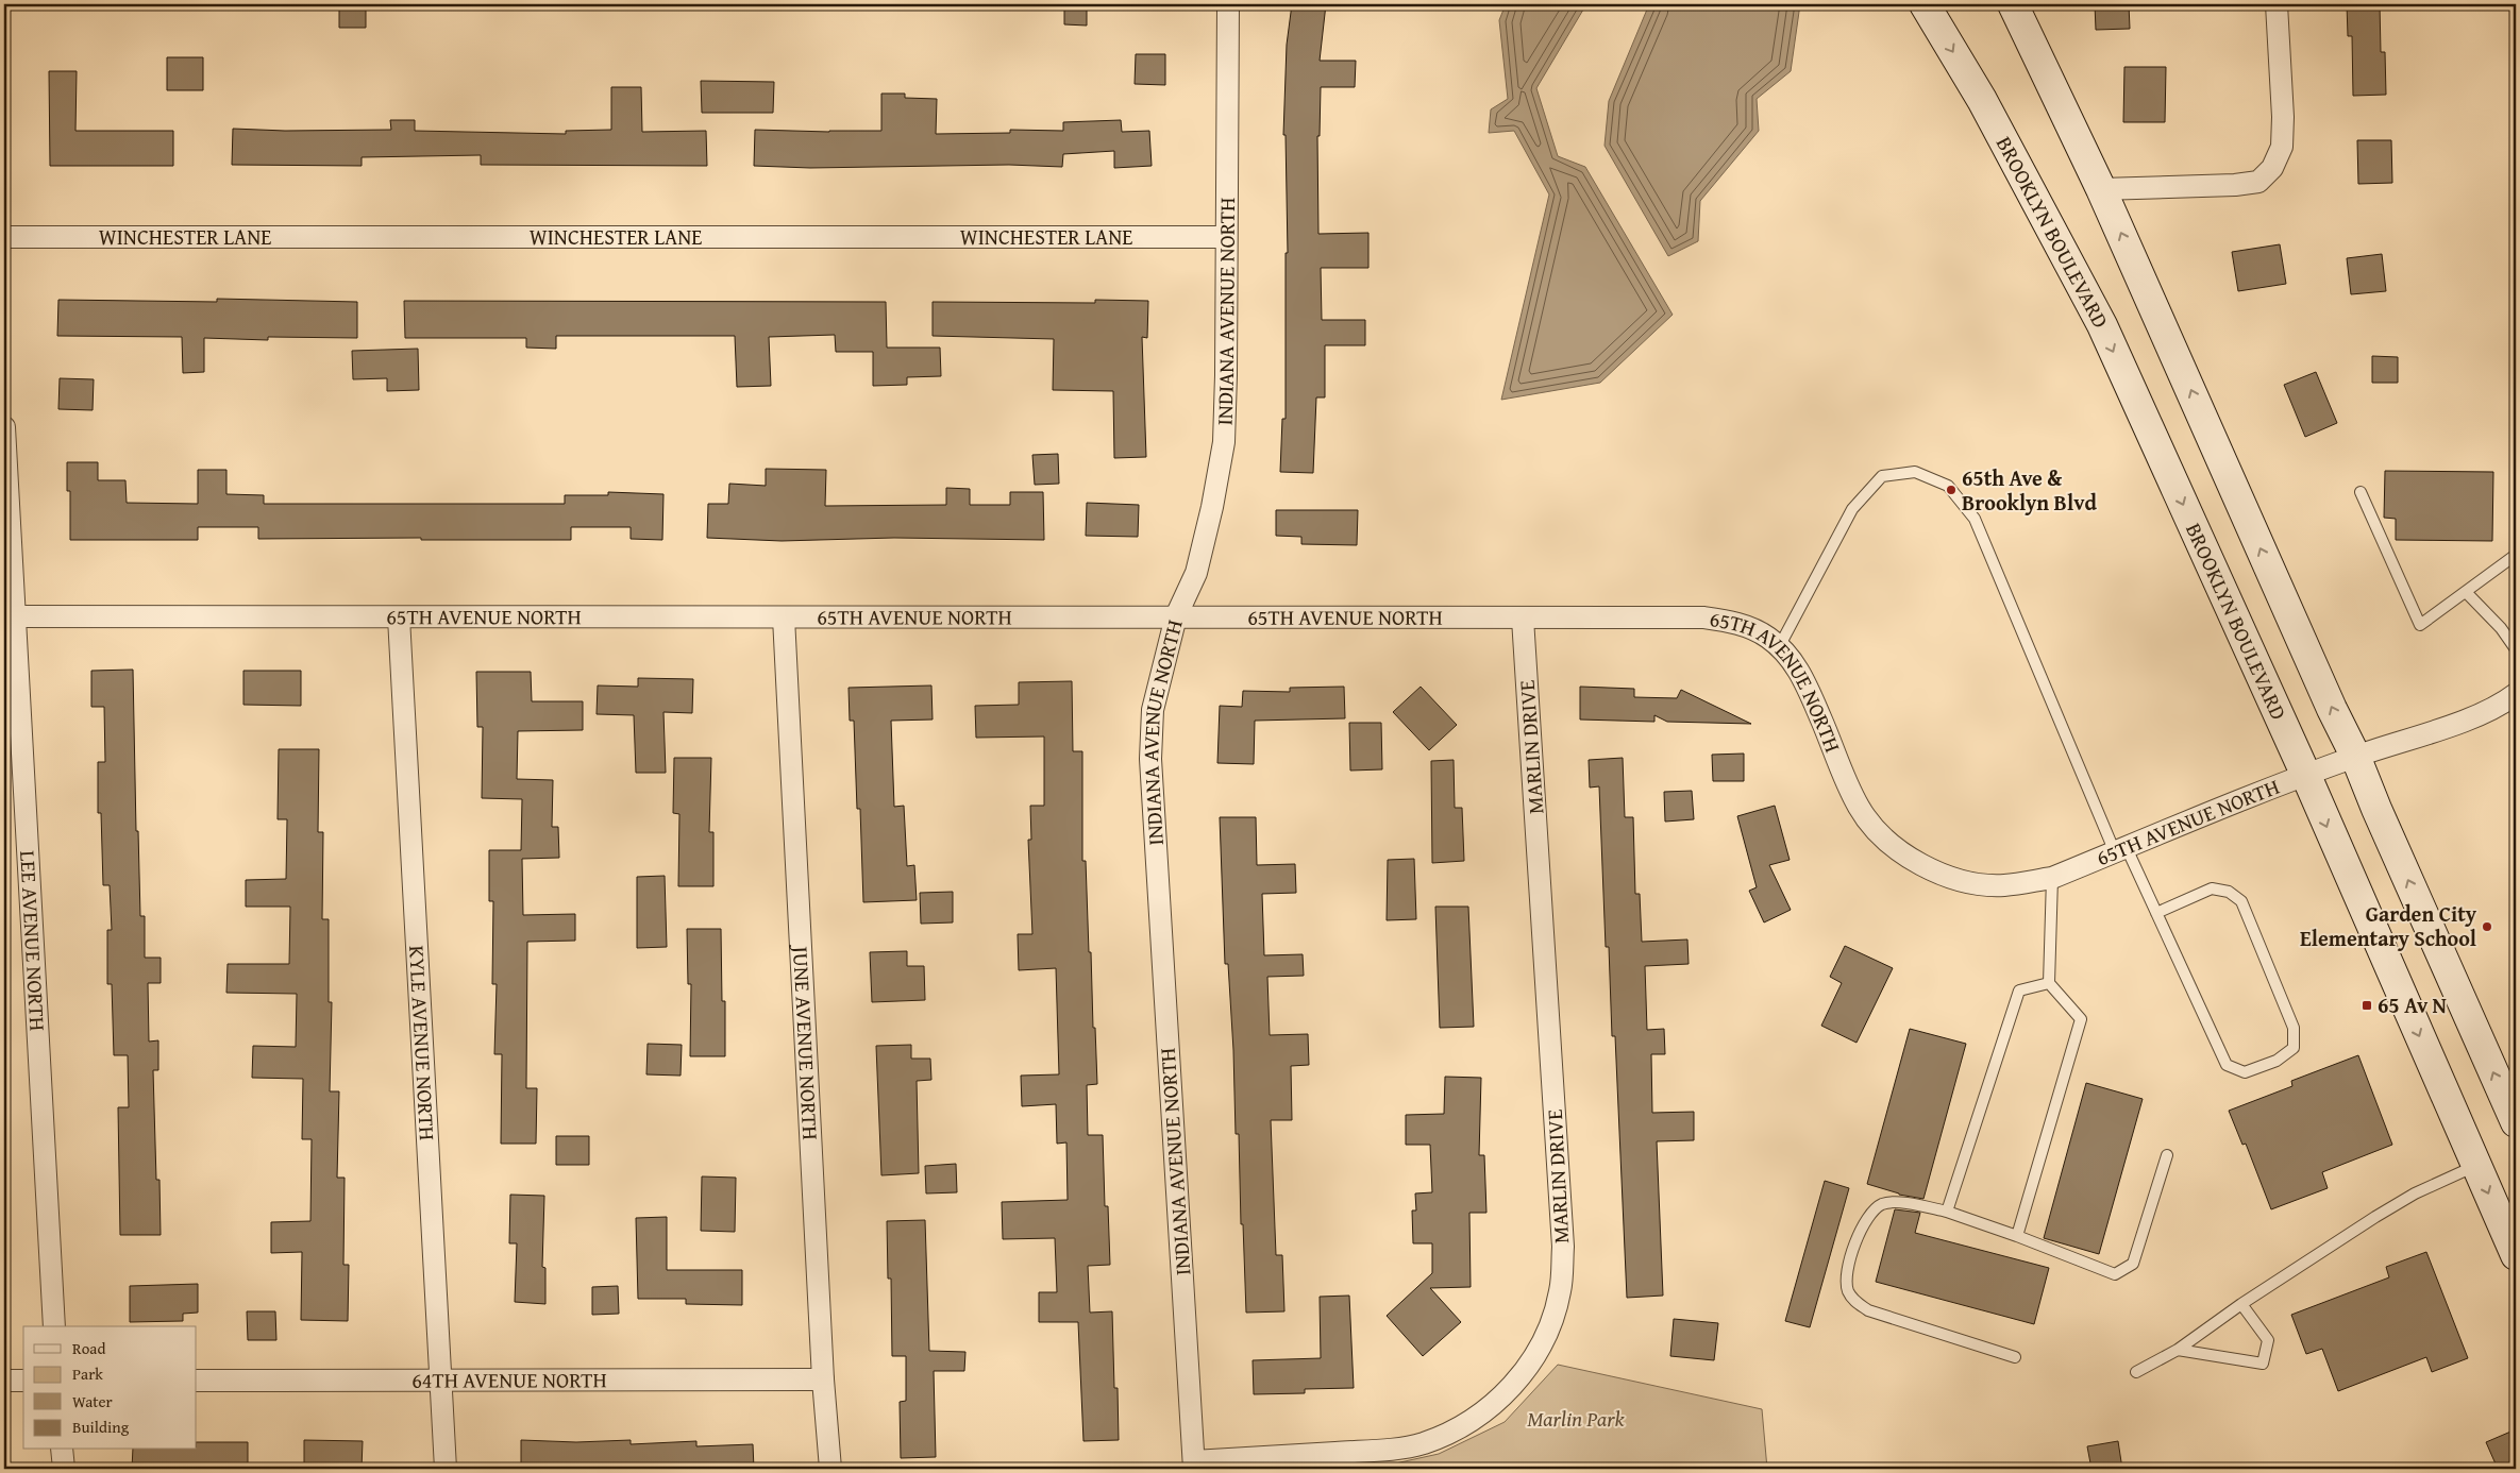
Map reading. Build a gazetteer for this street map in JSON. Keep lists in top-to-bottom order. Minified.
{"streets":{"main road":["BROOKLYN BOULEVARD"],"street":["WINCHESTER LANE","INDIANA AVENUE NORTH","65TH AVENUE NORTH","MARLIN DRIVE","LEE AVENUE NORTH","KYLE AVENUE NORTH","JUNE AVENUE NORTH","64TH AVENUE NORTH"]},"crossings":[["BROOKLYN BOULEVARD","65TH AVENUE NORTH"],["WINCHESTER LANE","INDIANA AVENUE NORTH"],["INDIANA AVENUE NORTH","65TH AVENUE NORTH"],["INDIANA AVENUE NORTH","MARLIN DRIVE"],["65TH AVENUE NORTH","MARLIN DRIVE"],["65TH AVENUE NORTH","LEE AVENUE NORTH"],["65TH AVENUE NORTH","KYLE AVENUE NORTH"],["65TH AVENUE NORTH","JUNE AVENUE NORTH"],["KYLE AVENUE NORTH","64TH AVENUE NORTH"],["JUNE AVENUE NORTH","64TH AVENUE NORTH"]],"parks":["Marlin Park"],"places":{"other":["65th Ave & Brooklyn Blvd","Garden City Elementary School"],"transit":["65 Av N"]},"legend":["Road","Park","Water","Building"]}
